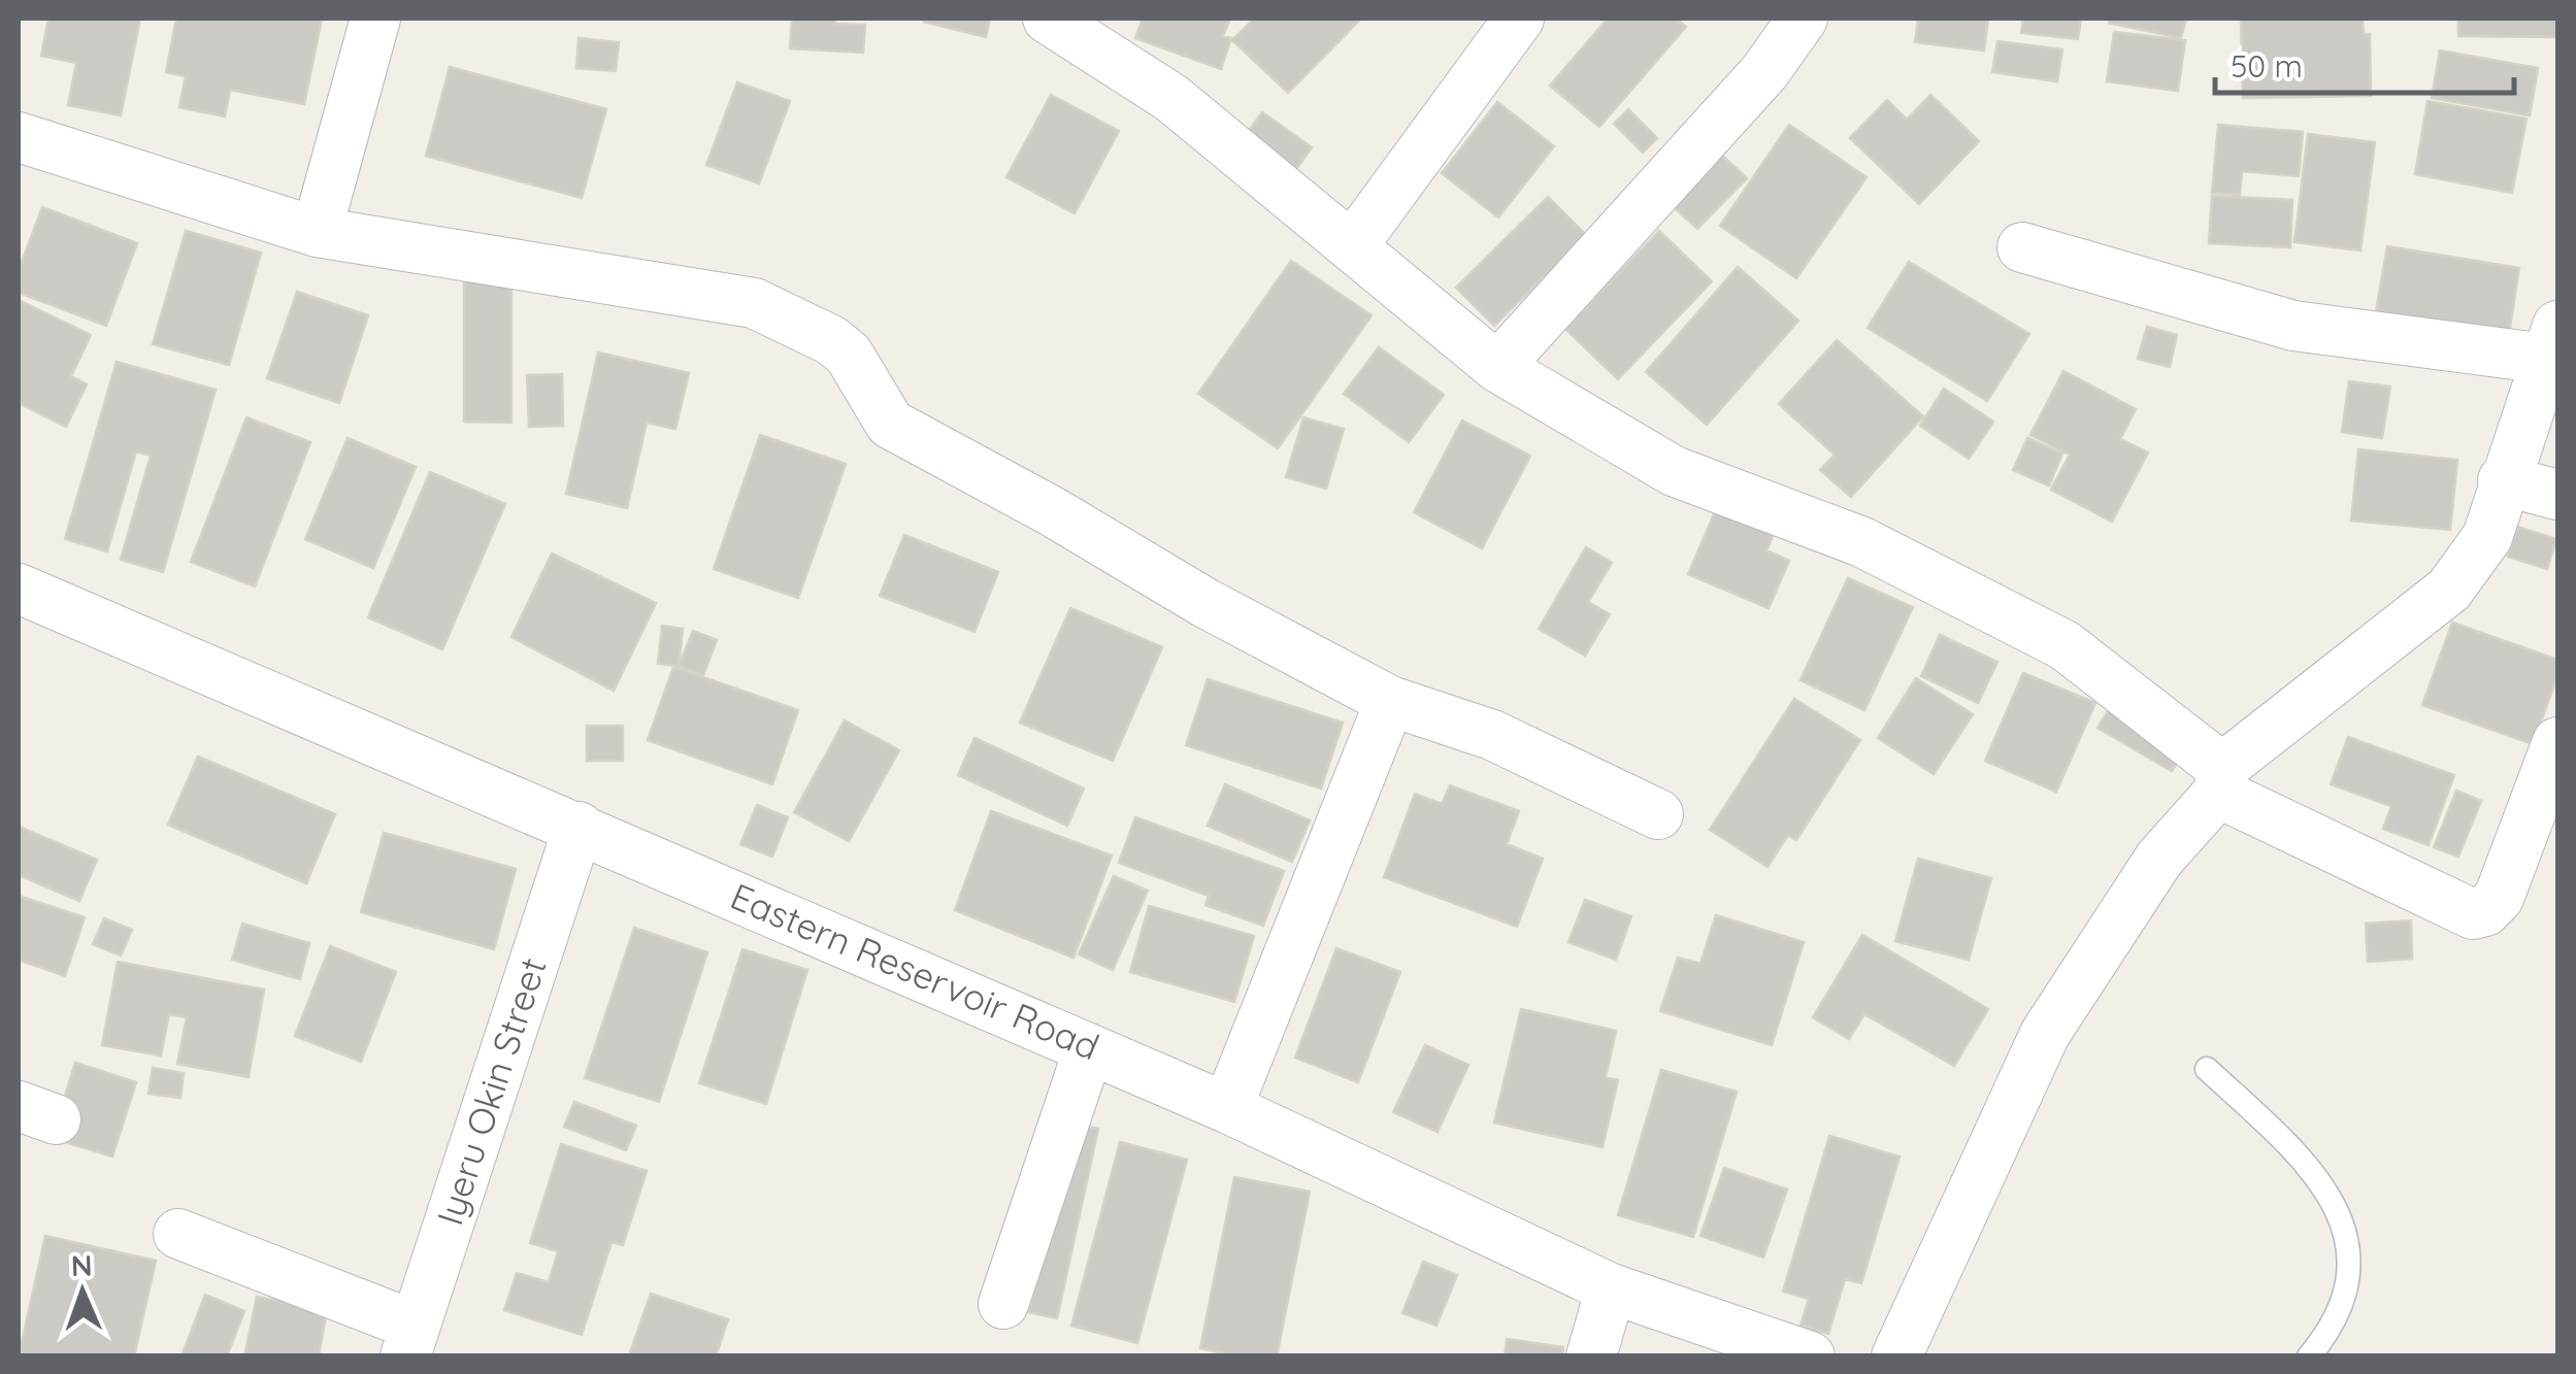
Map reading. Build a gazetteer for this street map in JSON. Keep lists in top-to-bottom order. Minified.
{"streets":{"street":["Eastern Reservoir Road","Iyeru Okin Street"]},"crossings":[["Eastern Reservoir Road","Iyeru Okin Street"]],"scale_bar":"50 m","north":"top"}
